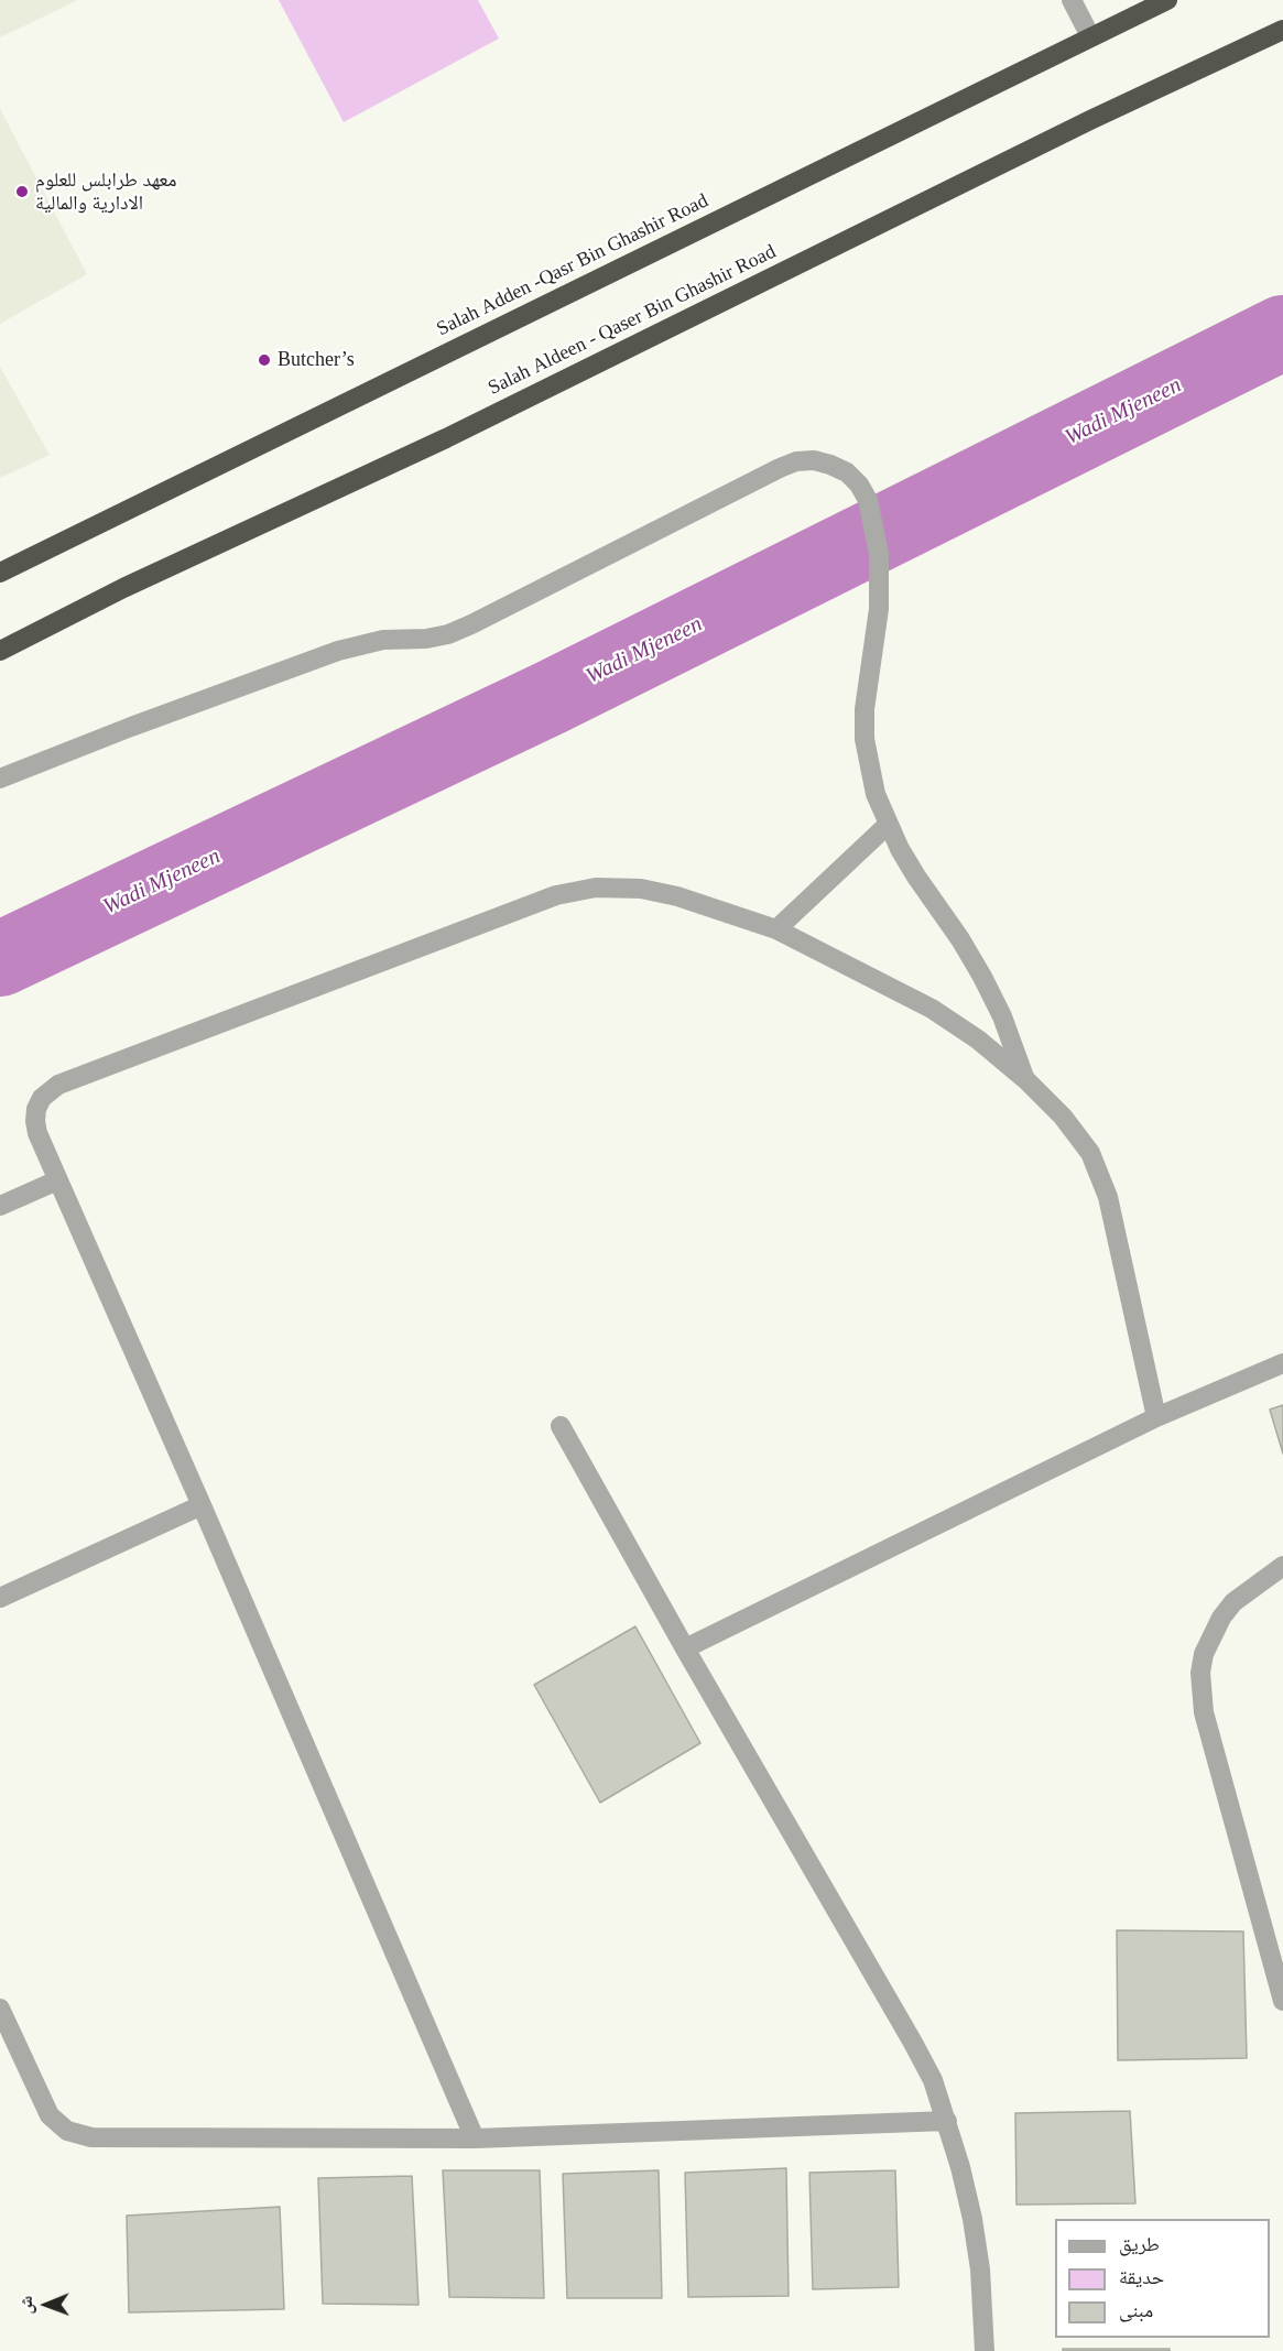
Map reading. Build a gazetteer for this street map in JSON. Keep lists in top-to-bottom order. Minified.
{"streets":{"highway":["Salah Adden -Qasr Bin Ghashir Road","Salah Aldeen - Qaser Bin Ghashir Road"]},"water":["Wadi Mjeneen"],"places":["معهد طرابلس للعلوم الادارية والمالية","Butcher’s"],"legend":["طريق","حديقة","مبنى"],"north":"left"}
